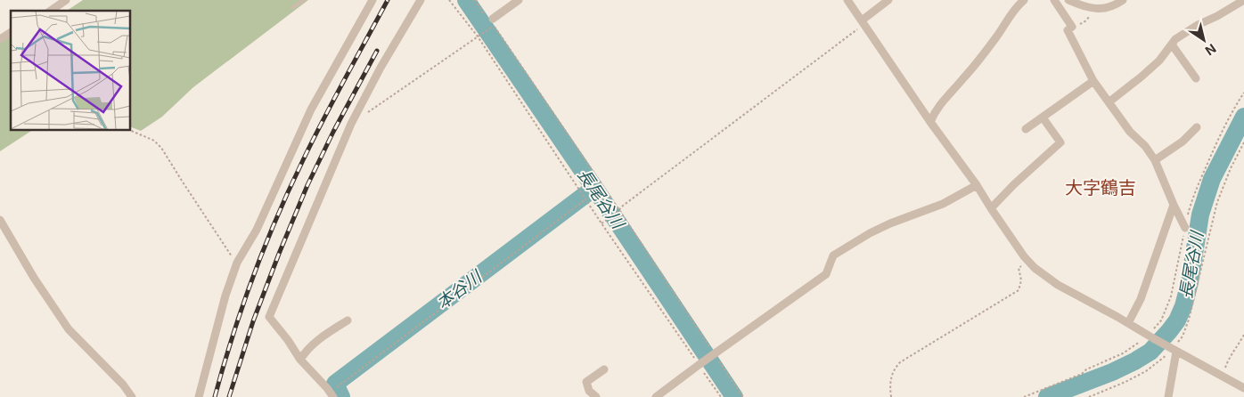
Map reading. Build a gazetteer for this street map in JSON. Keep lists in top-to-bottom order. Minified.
{"districts":["大字鶴吉"],"water":["長尾谷川","本谷川"],"north":"bottom right"}
